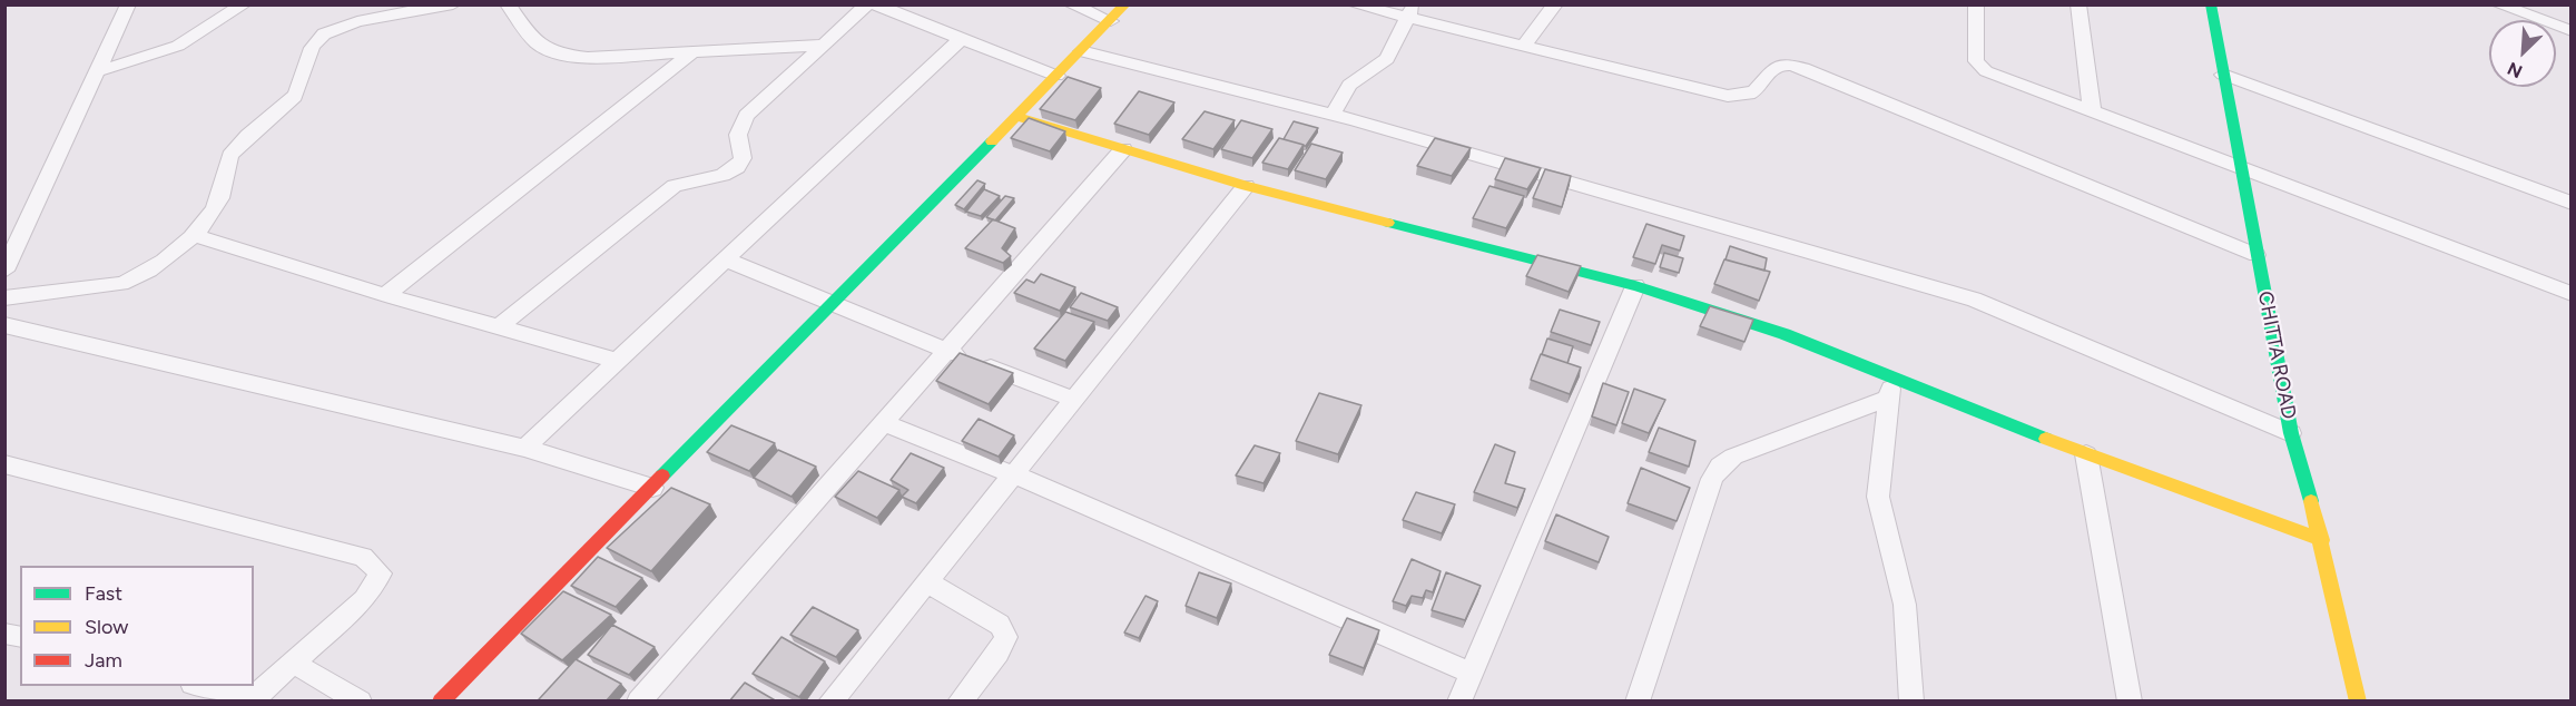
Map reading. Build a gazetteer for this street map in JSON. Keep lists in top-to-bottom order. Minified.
{"streets":{"street":["CHITTA ROAD"]},"legend":["Fast","Slow","Jam"],"north":"bottom left"}
